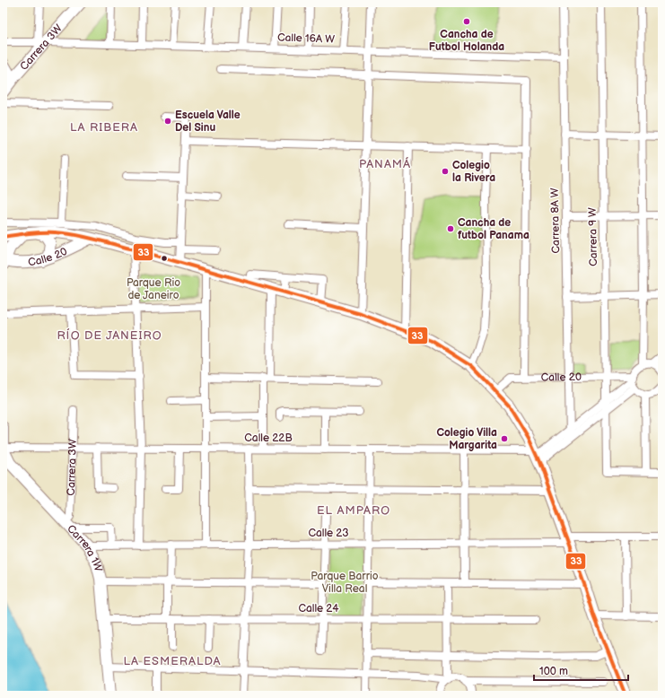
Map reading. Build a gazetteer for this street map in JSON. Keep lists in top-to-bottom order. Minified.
{"streets":{"main road":["Carrera 3W","Calle 20","Carrera 1W"],"street":["Calle 16A W","Carrera 8A W","Carrera 9 W","Calle 22B","Calle 23","Calle 24"]},"crossings":[["Calle 16A W","Carrera 3W"],["Calle 16A W","Carrera 8A W"],["Carrera 3W","Calle 22B"],["Carrera 3W","Carrera 1W"],["Carrera 8A W","Calle 20"],["Carrera 9 W","Calle 20"],["Calle 20","Calle 22B"],["Calle 20","Calle 23"],["Calle 22B","Carrera 1W"],["Calle 23","Carrera 1W"],["Carrera 1W","Calle 24"]],"districts":["LA RIBERA","PANAMÁ","RÍO DE JANEIRO","EL AMPARO","LA ESMERALDA"],"parks":["Parque Rio de Janeiro","Parque Barrio Villa Real"],"places":["Cancha de Futbol Holanda","Escuela Valle Del Sinu","Colegio la Rivera","Cancha de futbol Panama","Colegio Villa Margarita"],"lines":["transit line 33"],"scale_bar":"100 m"}
